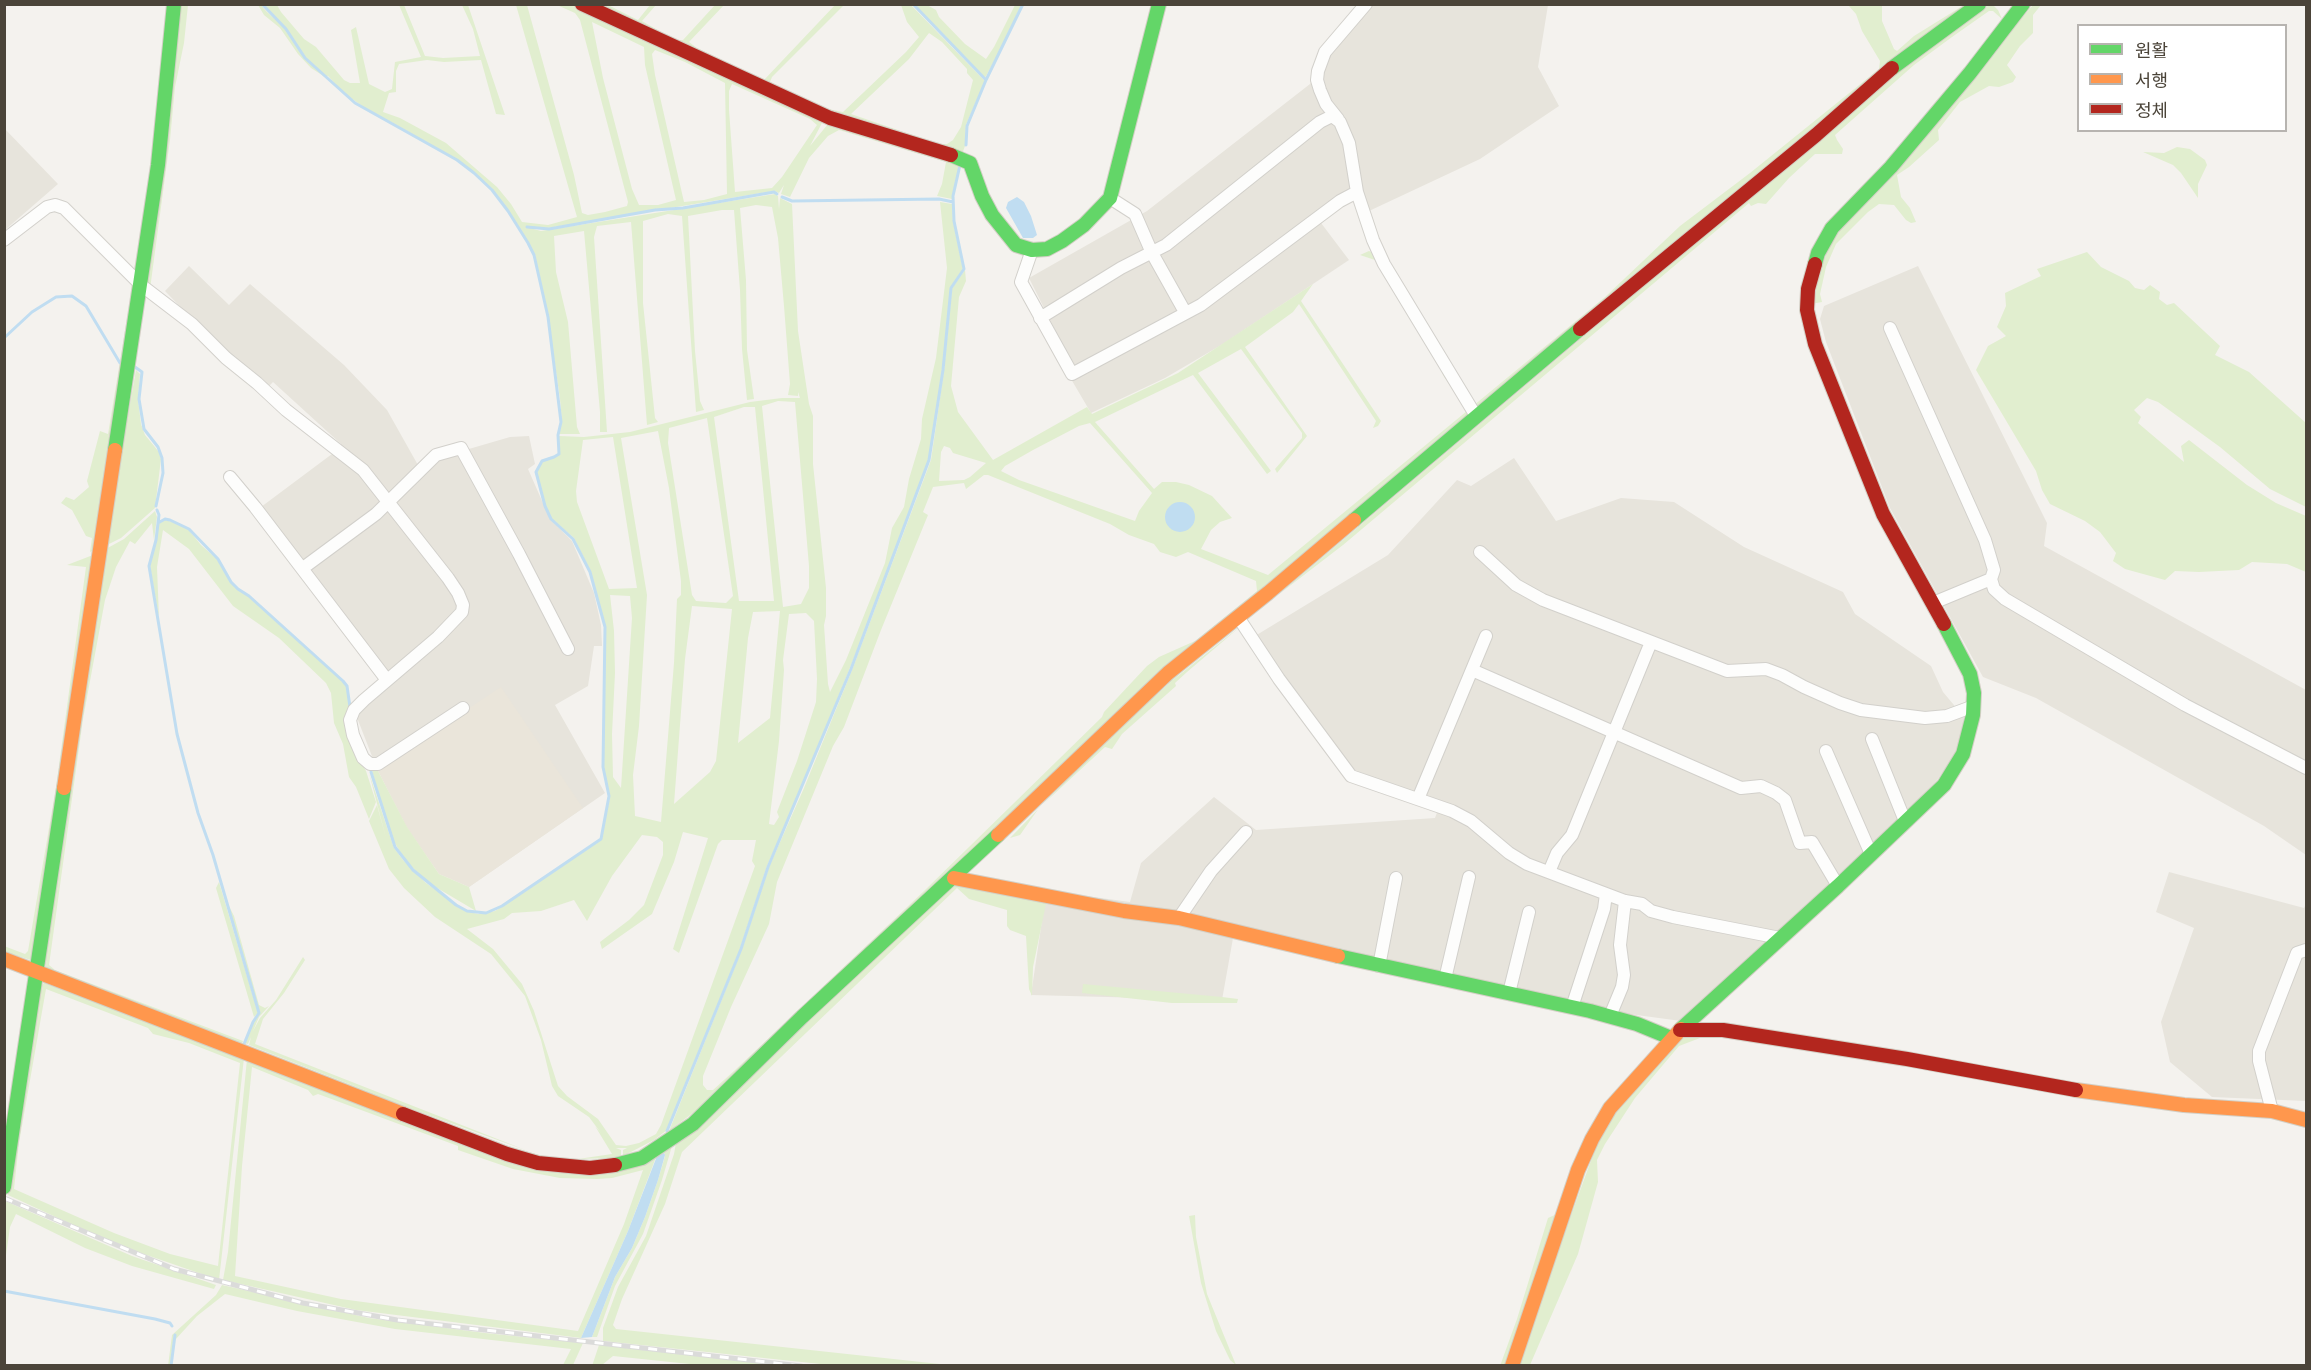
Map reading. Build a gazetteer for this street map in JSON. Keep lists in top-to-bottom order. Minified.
{"legend":["원활","서행","정체"]}
